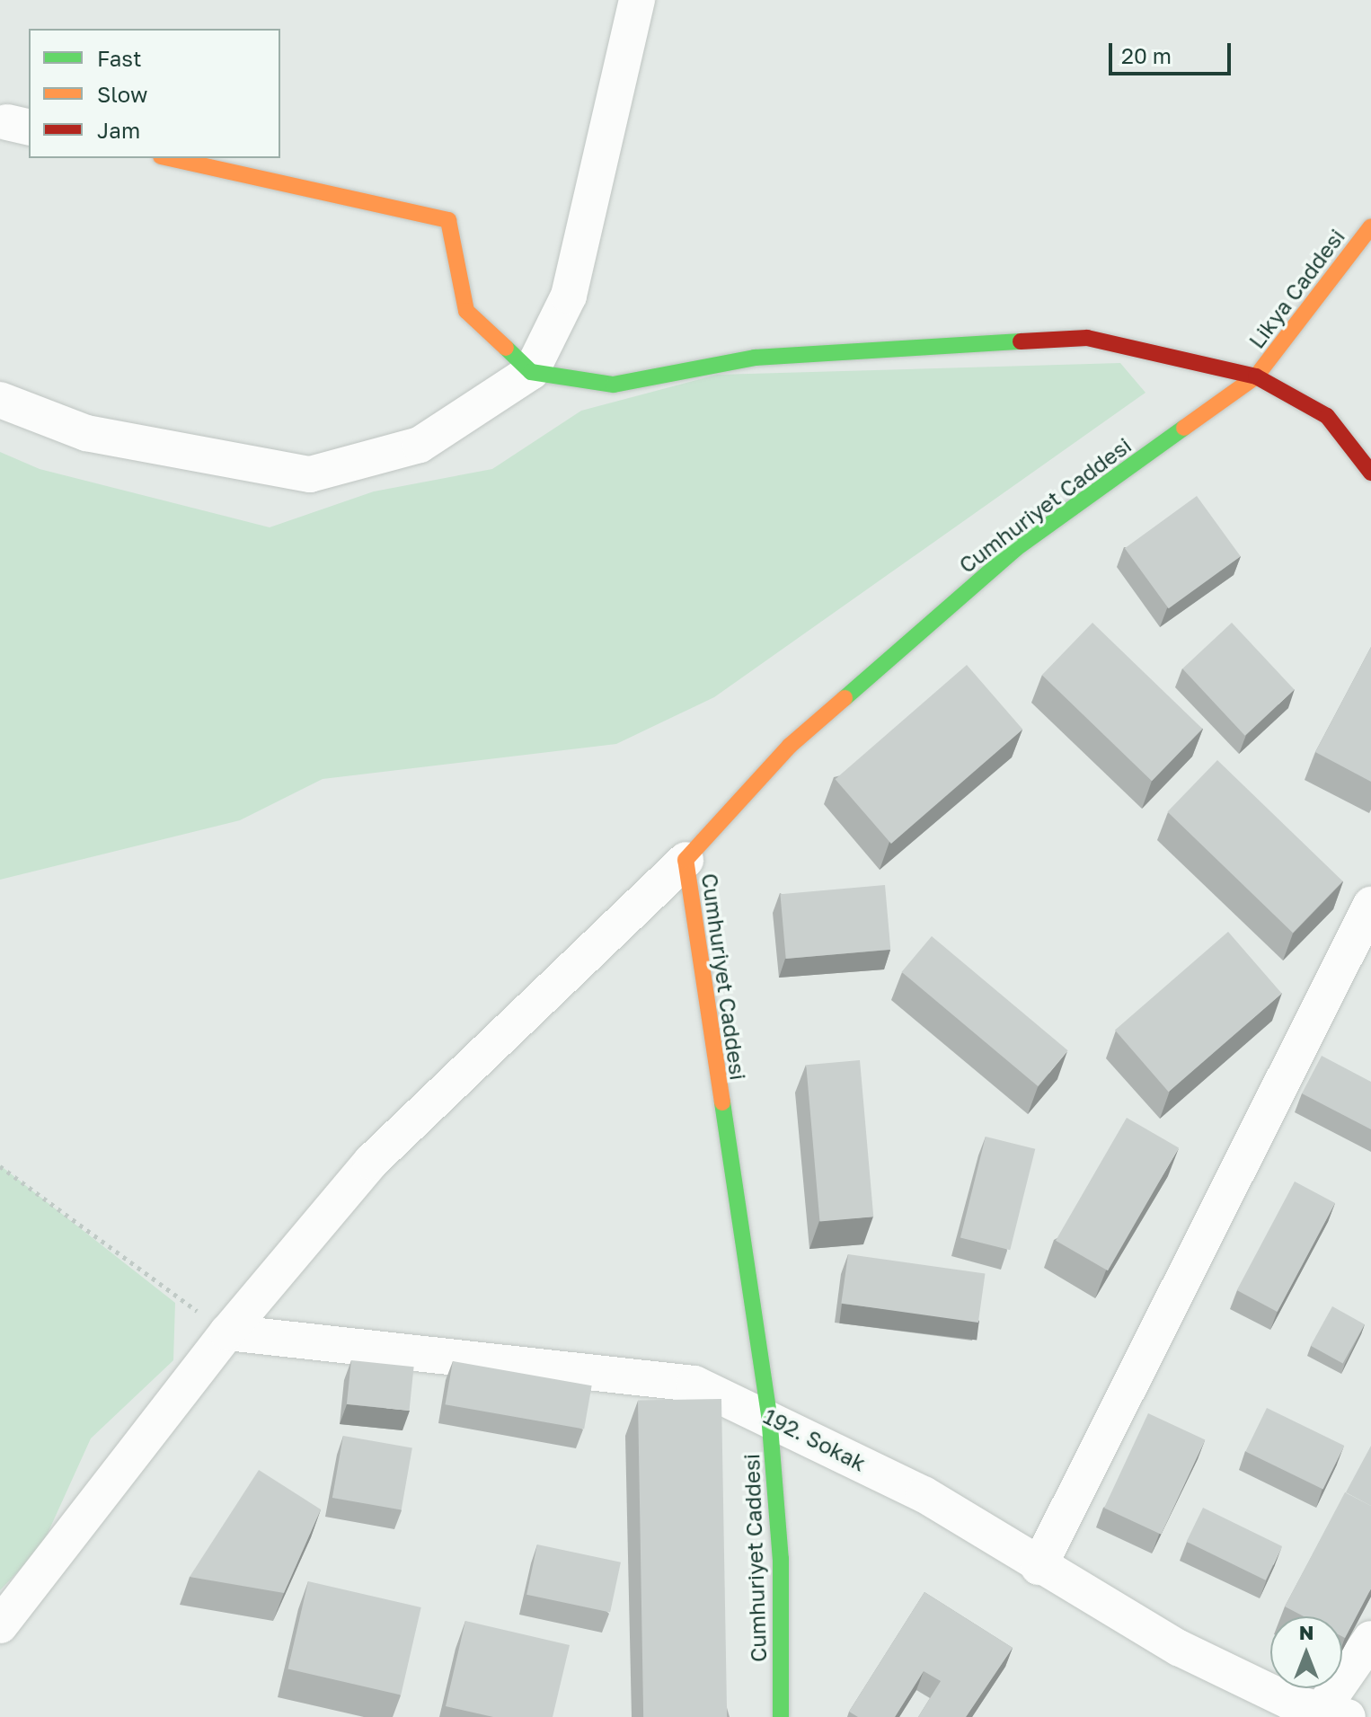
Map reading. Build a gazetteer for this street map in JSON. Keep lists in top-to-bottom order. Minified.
{"streets":{"street":["Likya Caddesi","Cumhuriyet Caddesi","192. Sokak"]},"crossings":[["Likya Caddesi","Cumhuriyet Caddesi"],["Cumhuriyet Caddesi","192. Sokak"]],"legend":["Fast","Slow","Jam"],"scale_bar":"20 m","north":"top"}
